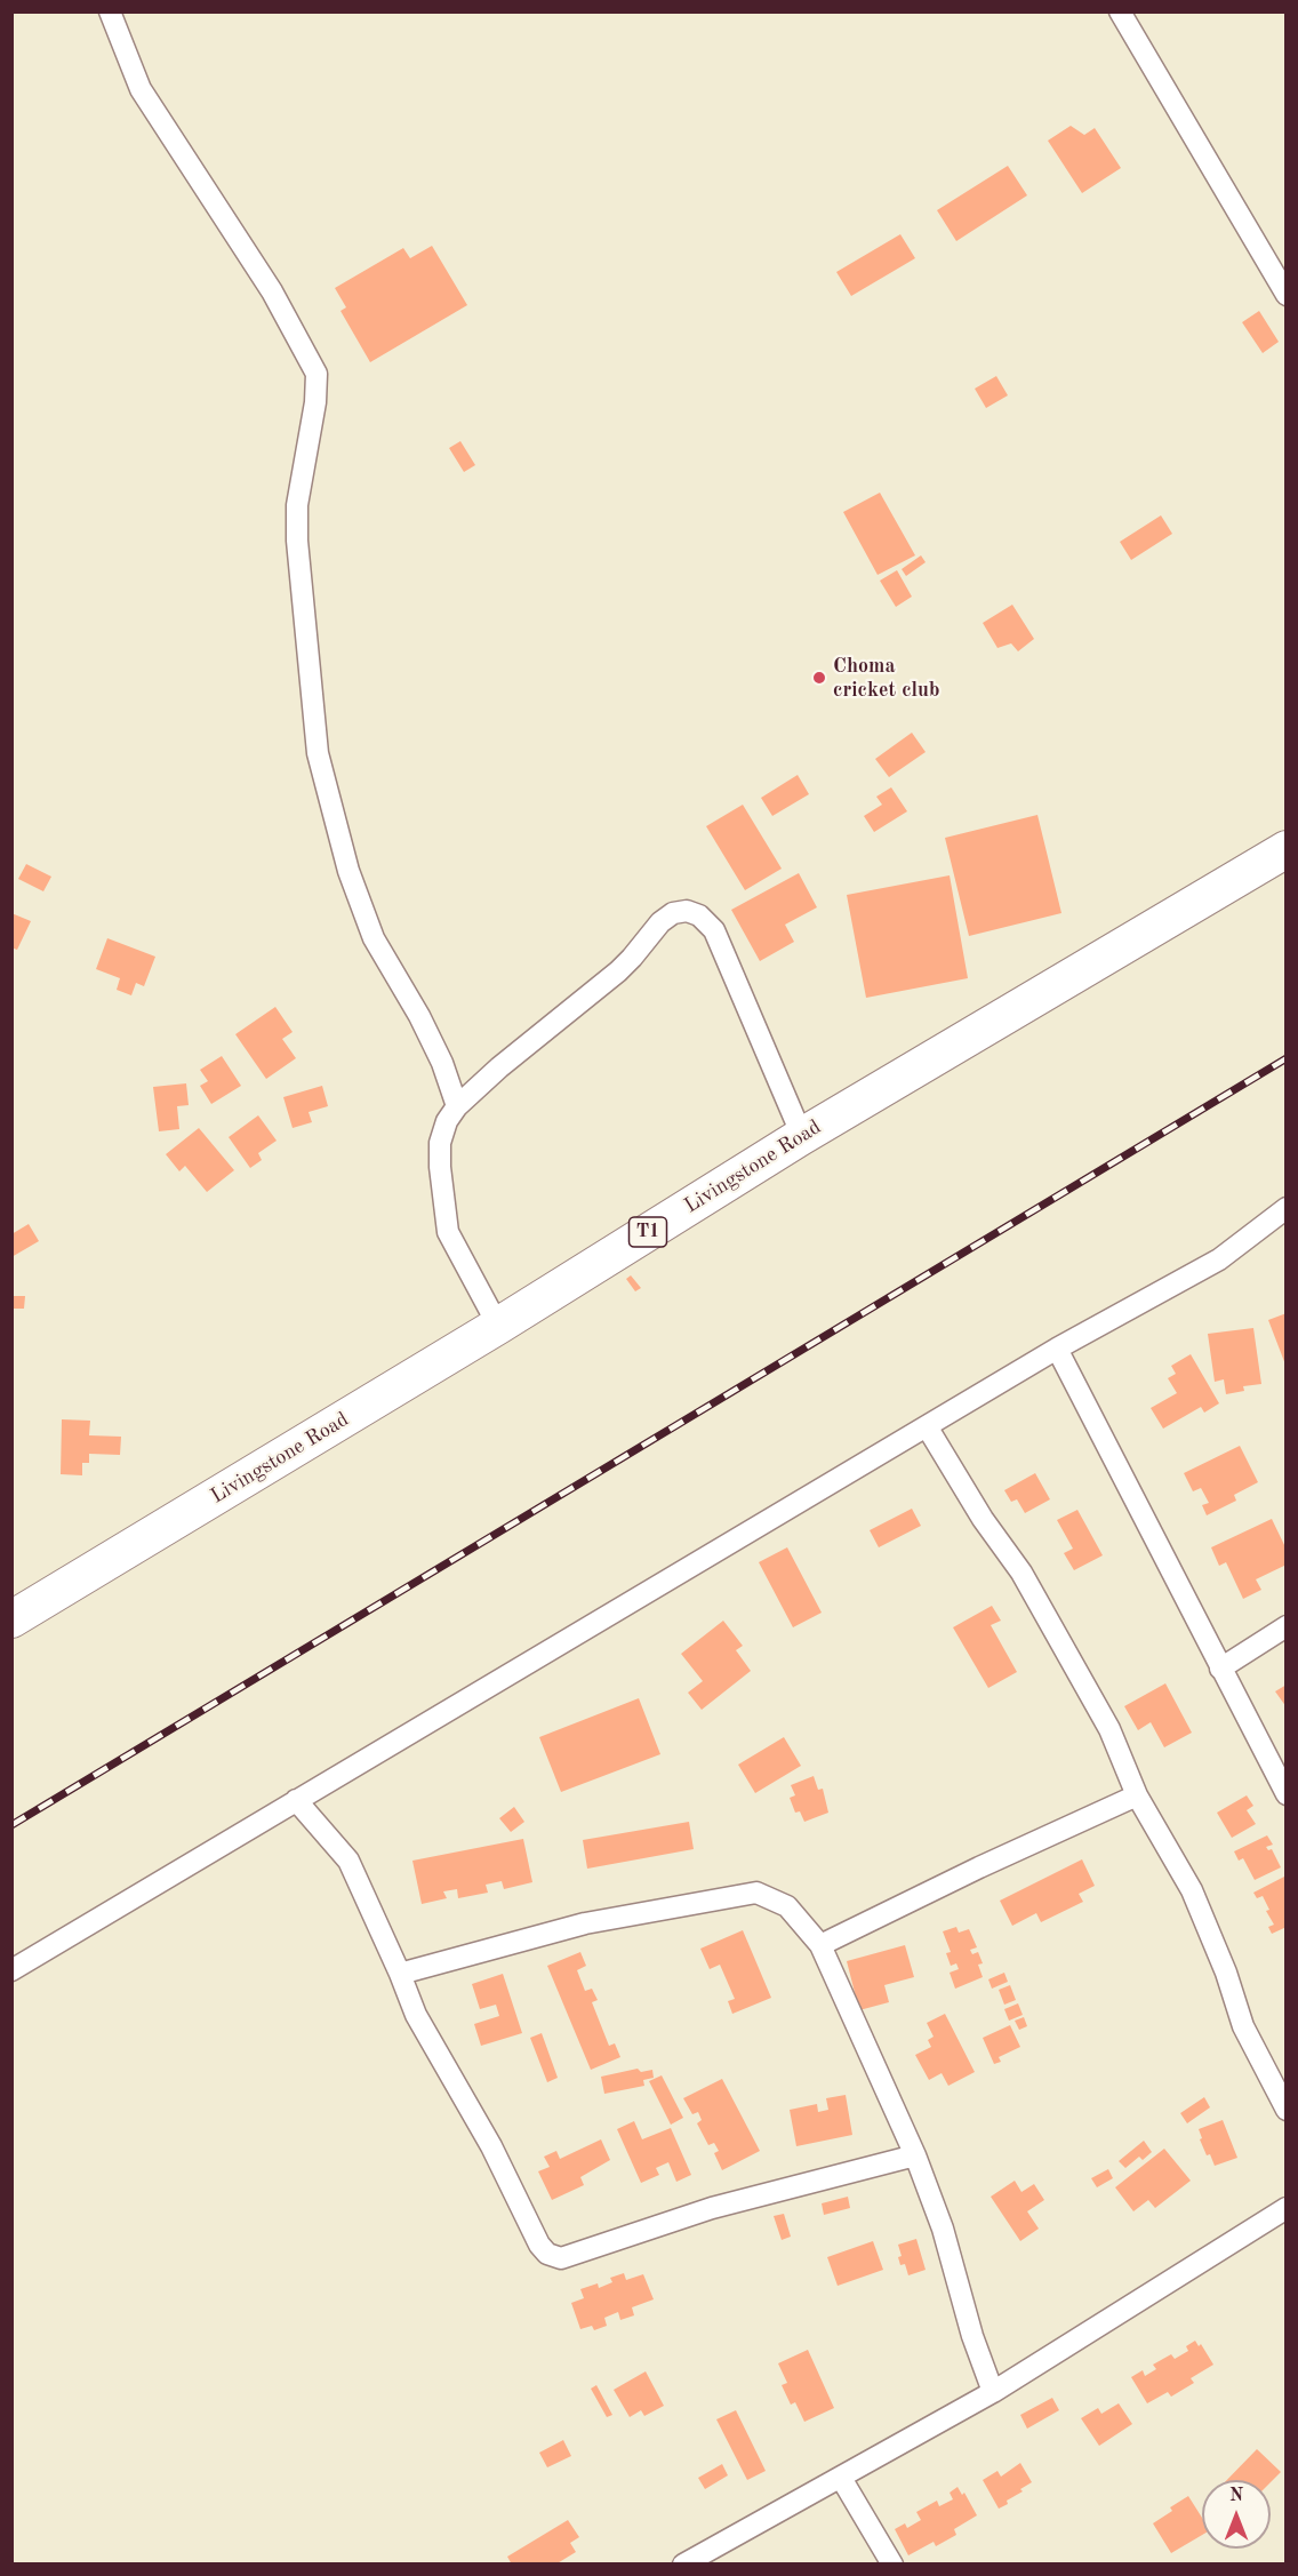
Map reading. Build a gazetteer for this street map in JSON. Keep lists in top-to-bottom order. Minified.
{"streets":{"highway":["Livingstone Road","T1"]},"places":["Choma cricket club"],"north":"top"}
